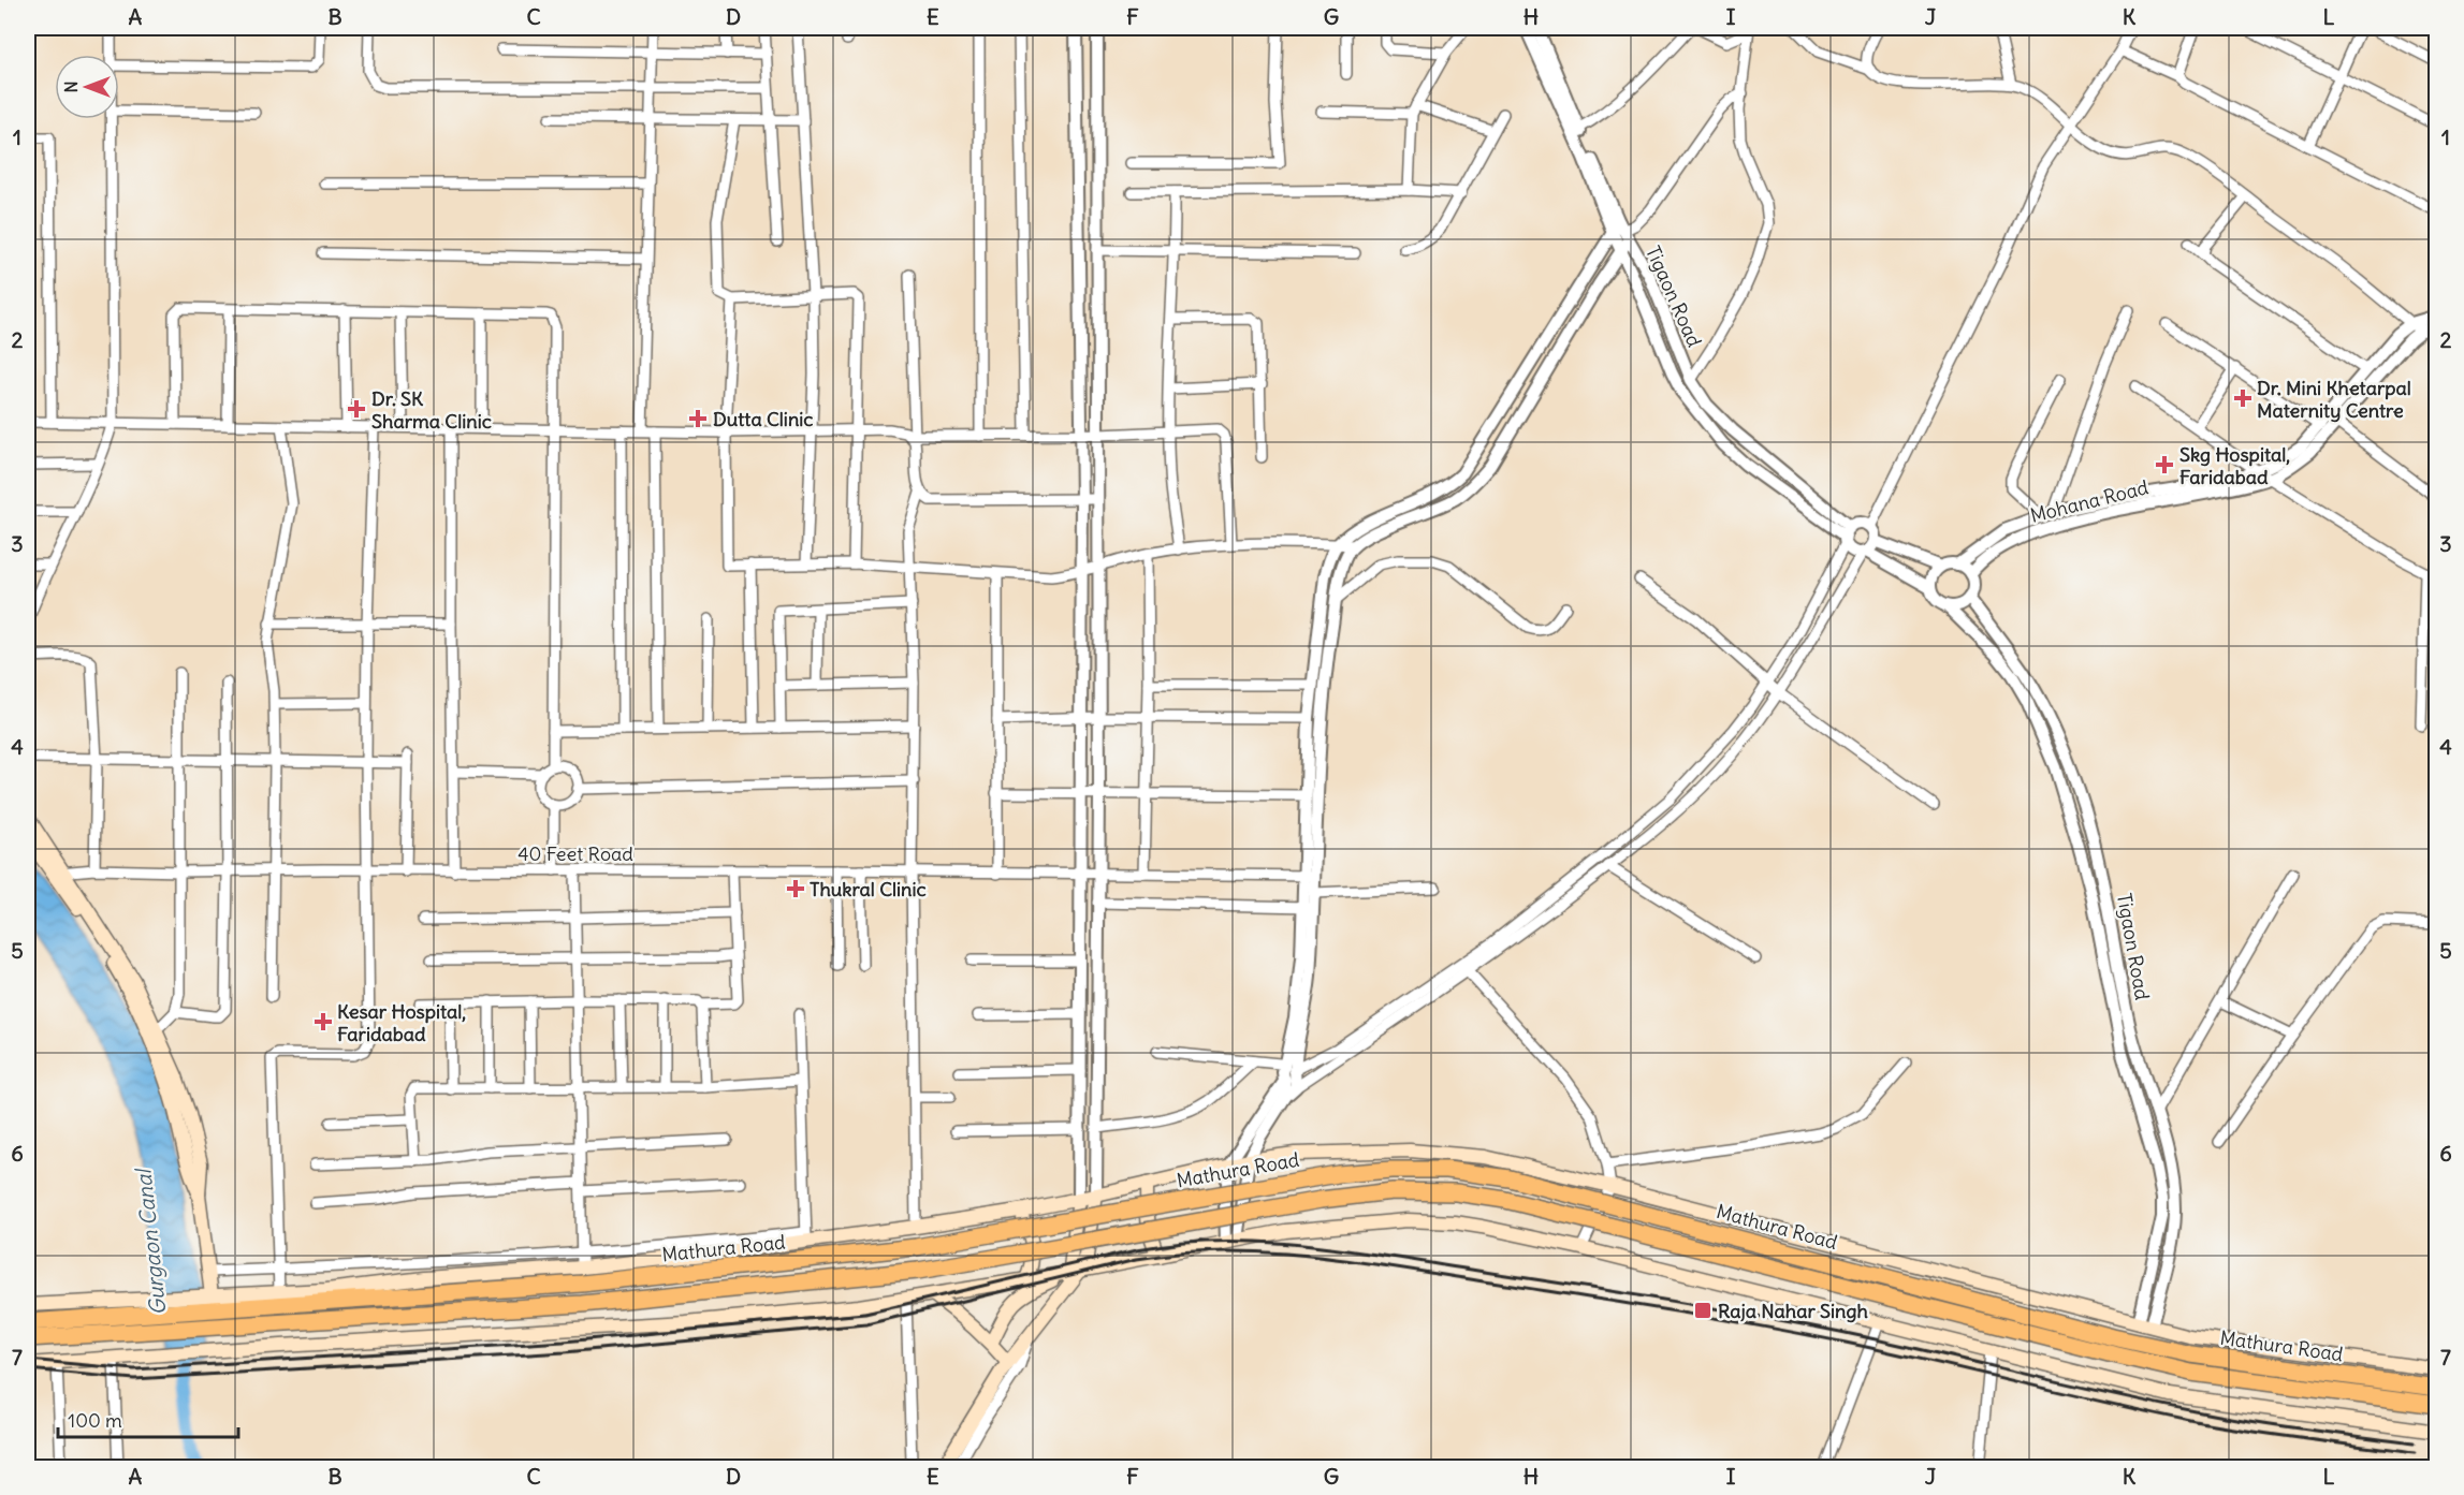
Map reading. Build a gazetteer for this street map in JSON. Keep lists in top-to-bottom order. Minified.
{"streets":{"highway":["Mathura Road"],"street":["Tigaon Road","Mohana Road","40 Feet Road"]},"crossings":[["Tigaon Road","Mohana Road"]],"water":["Gurgaon Canal"],"places":{"health":["Dr. Mini Khetarpal Maternity Centre","Dr. SK Sharma Clinic","Dutta Clinic","Skg Hospital, Faridabad","Thukral Clinic","Kesar Hospital, Faridabad"],"transit":["Raja Nahar Singh"]},"scale_bar":"100 m","north":"left","grid":{"columns":["A","B","C","D","E","F","G","H","I","J","K","L"],"rows":["1","2","3","4","5","6","7"]}}
